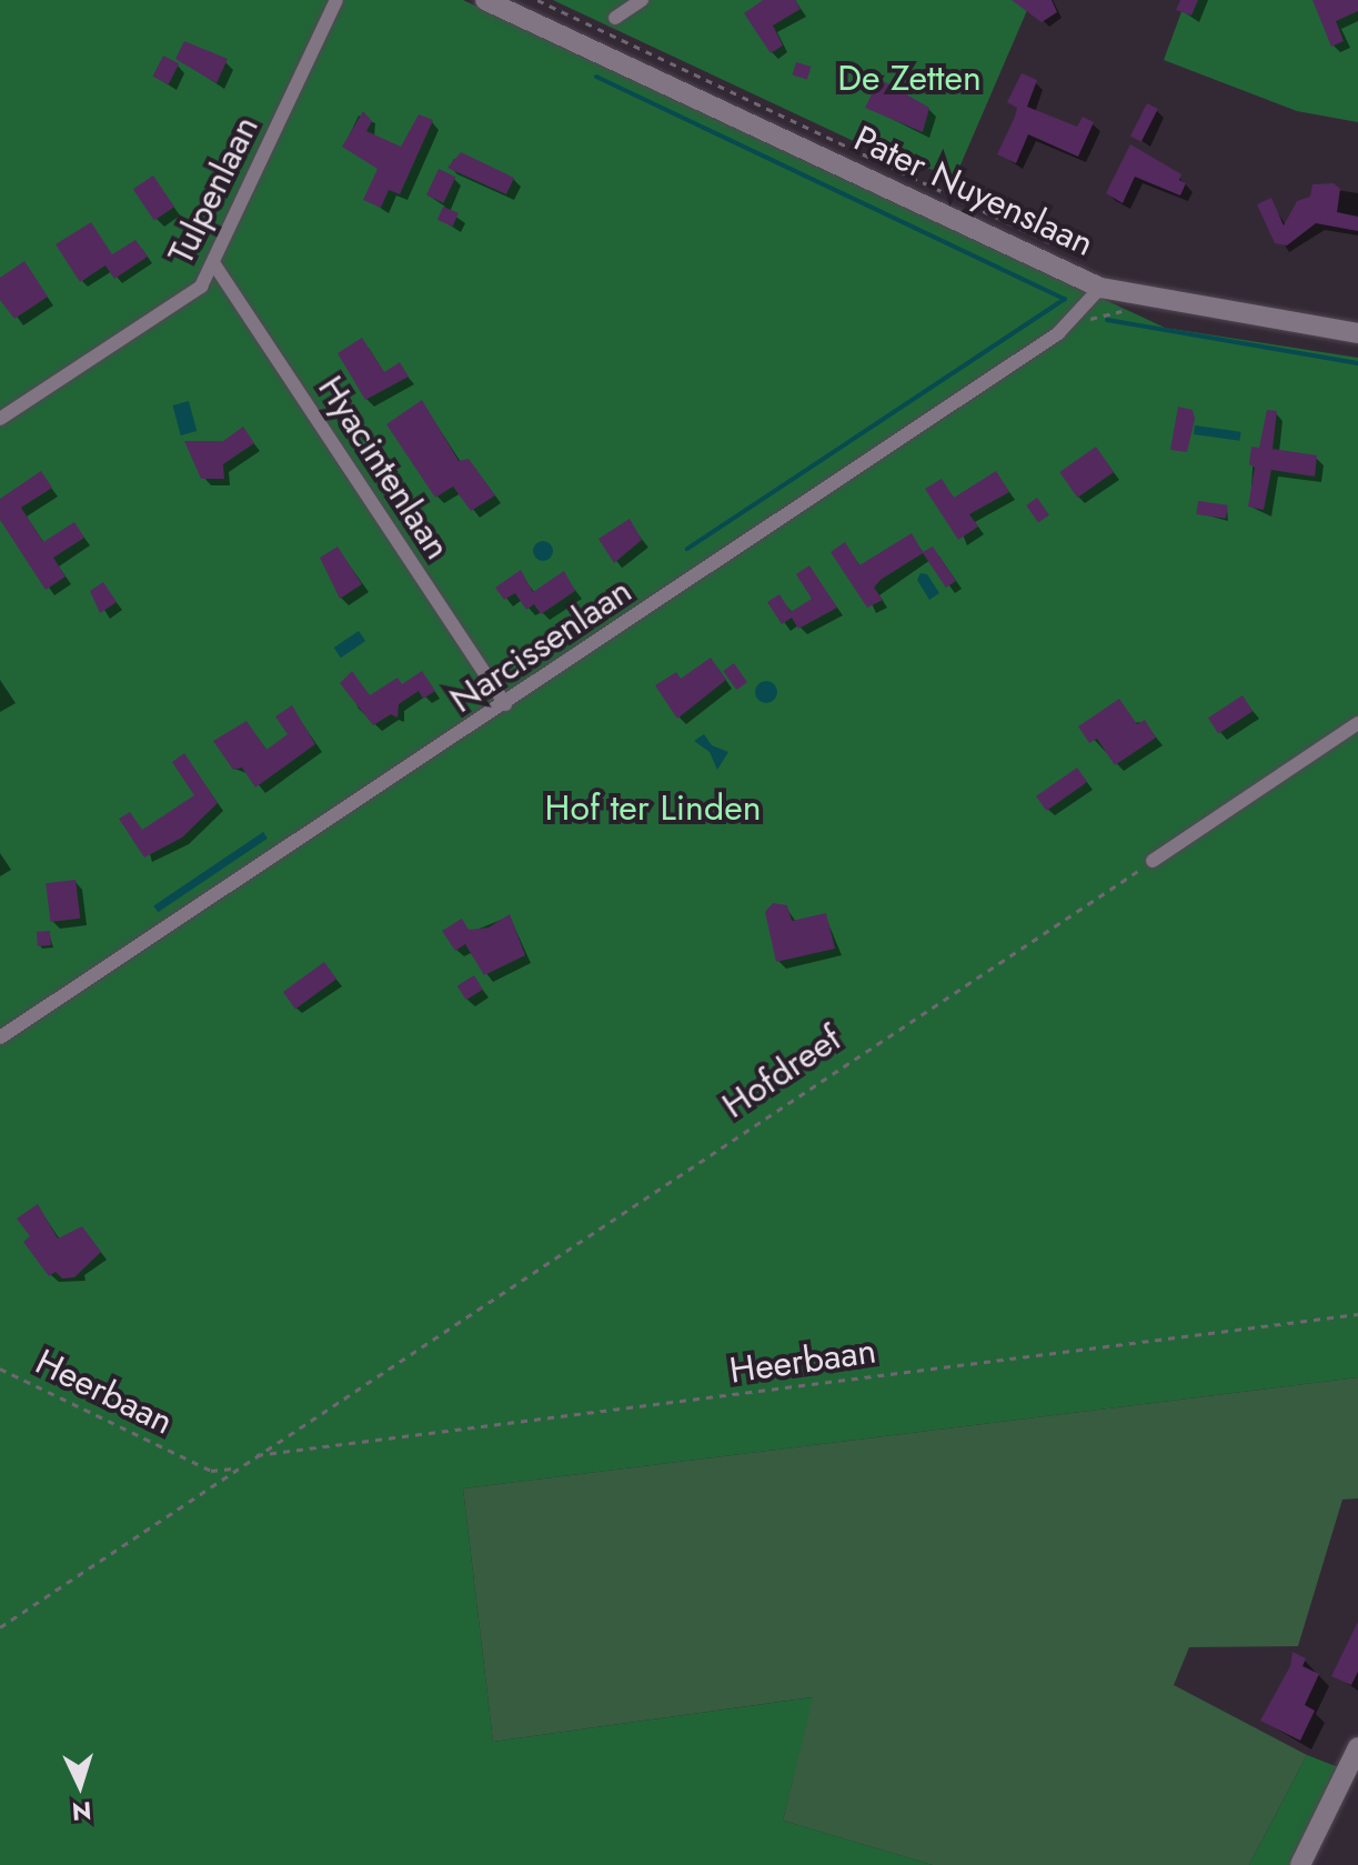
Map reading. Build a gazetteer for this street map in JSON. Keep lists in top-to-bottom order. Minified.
{"streets":{"street":["Tulpenlaan","Pater Nuyenslaan","Hyacintenlaan","Narcissenlaan"],"path":["Hofdreef","Heerbaan"]},"crossings":[["Tulpenlaan","Hyacintenlaan"],["Pater Nuyenslaan","Narcissenlaan"],["Hyacintenlaan","Narcissenlaan"],["Hofdreef","Heerbaan"]],"parks":["De Zetten","Hof ter Linden"],"north":"bottom"}
